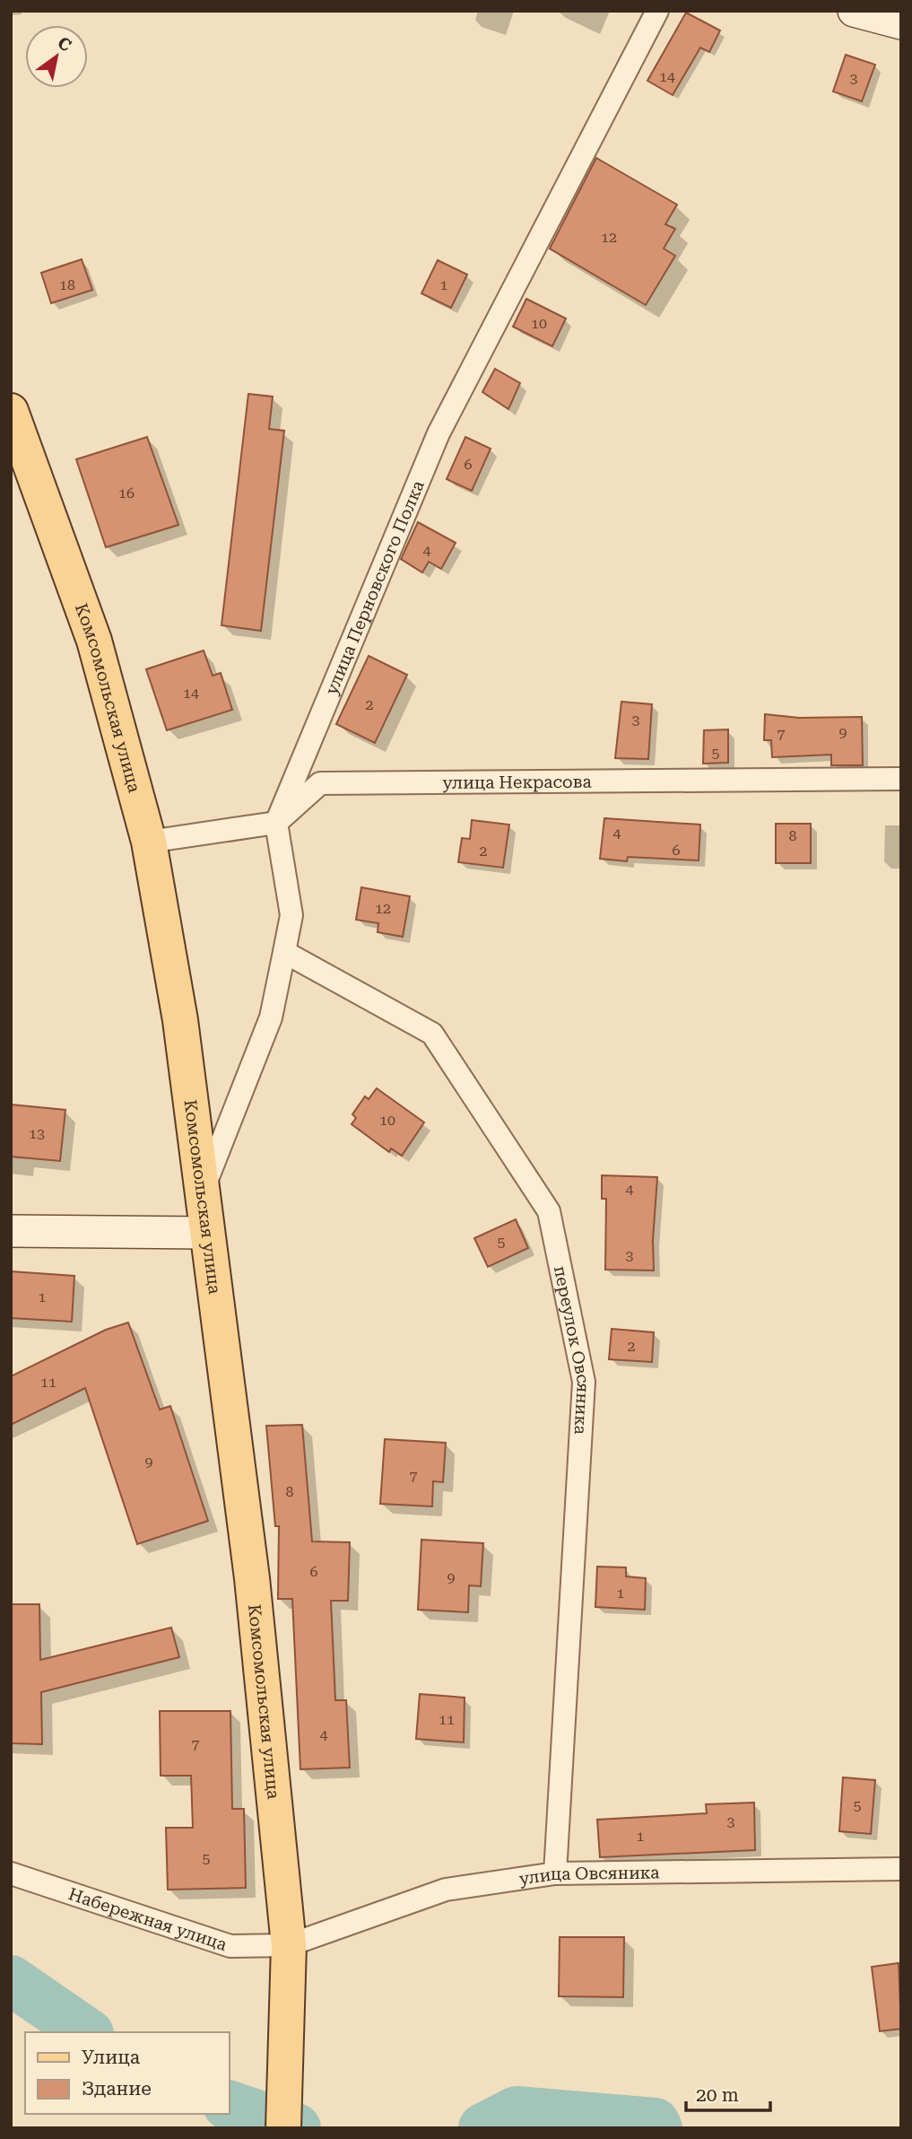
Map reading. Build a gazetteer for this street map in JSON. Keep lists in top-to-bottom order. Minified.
{"streets":{"main road":["Комсомольская улица"],"street":["улица Перновского Полка","улица Некрасова","переулок Овсяника","улица Овсяника","Набережная улица"]},"crossings":[["улица Перновского Полка","улица Некрасова"],["Комсомольская улица","улица Овсяника"],["Комсомольская улица","Набережная улица"],["переулок Овсяника","улица Овсяника"],["улица Овсяника","Набережная улица"]],"house_numbers":["14","3","12","18","1","10","6","16","4","14","2","3","9","7","5","4","8","6","2","12","10","13","4","5","3","1","2","11","9","7","8","6","9","1","11","4","7","5","3","1","5"],"legend":["Улица","Здание"],"scale_bar":"20 m","north":"top right"}
